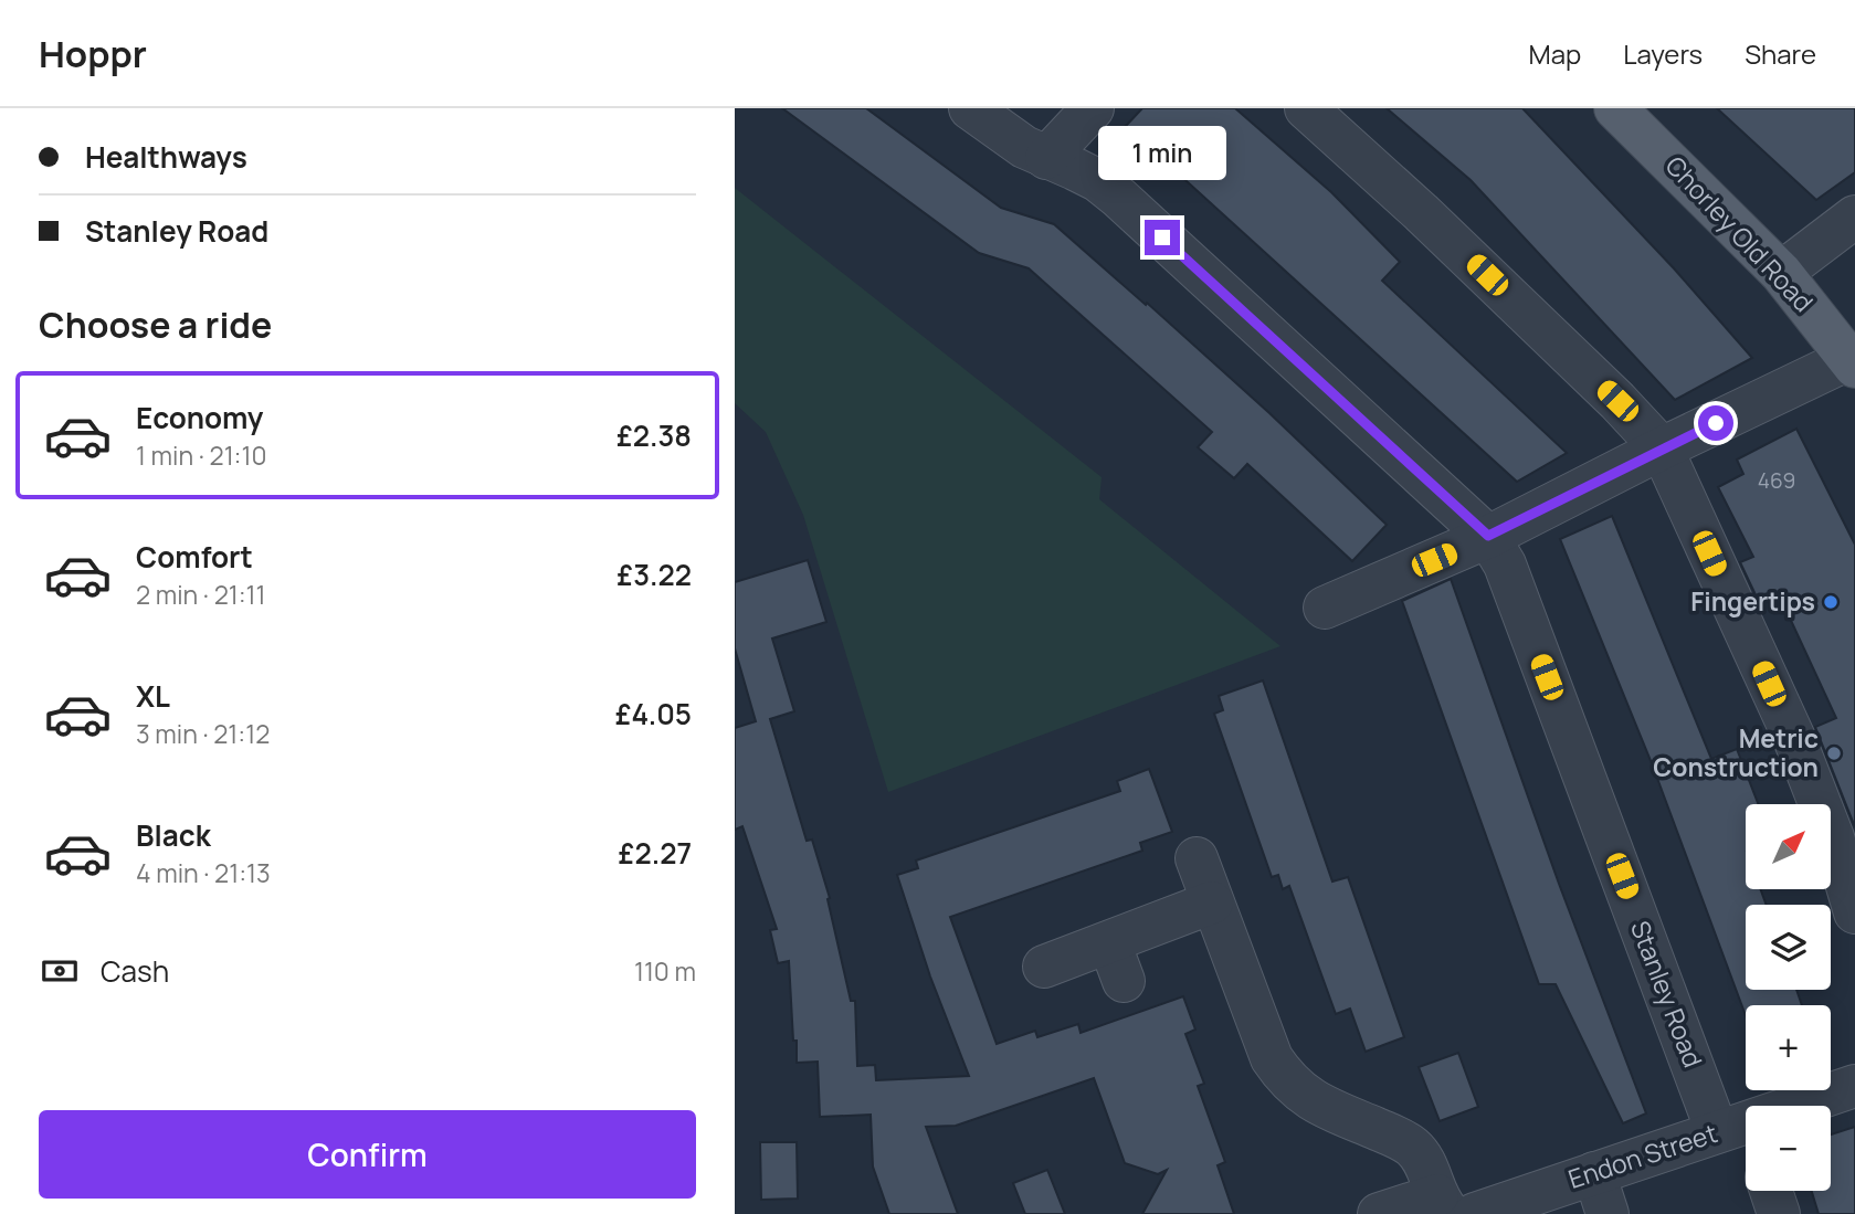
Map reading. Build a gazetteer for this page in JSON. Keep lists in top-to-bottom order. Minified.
{"streets":{"main road":["Chorley Old Road"],"street":["Stanley Road","Endon Street"]},"crossings":[["Stanley Road","Endon Street"]],"places":["Fingertips","Metric Construction"],"house_numbers":["469"],"north":"top right","page":{"header":"Hoppr","nav":["Map","Layers","Share"],"banner":["Healthways","Stanley Road"],"bubble":"1 min","heading":"Choose a ride","list":[{"name":"Economy","note":"1 min · 21:10","value":"£2.38"},{"name":"Comfort","note":"2 min · 21:11","value":"£3.22"},{"name":"XL","note":"3 min · 21:12","value":"£4.05"},{"name":"Black","note":"4 min · 21:13","value":"£2.27"}],"map_buttons":["+","−"],"pay":["Cash","110 m"],"buttons":"Confirm"}}
